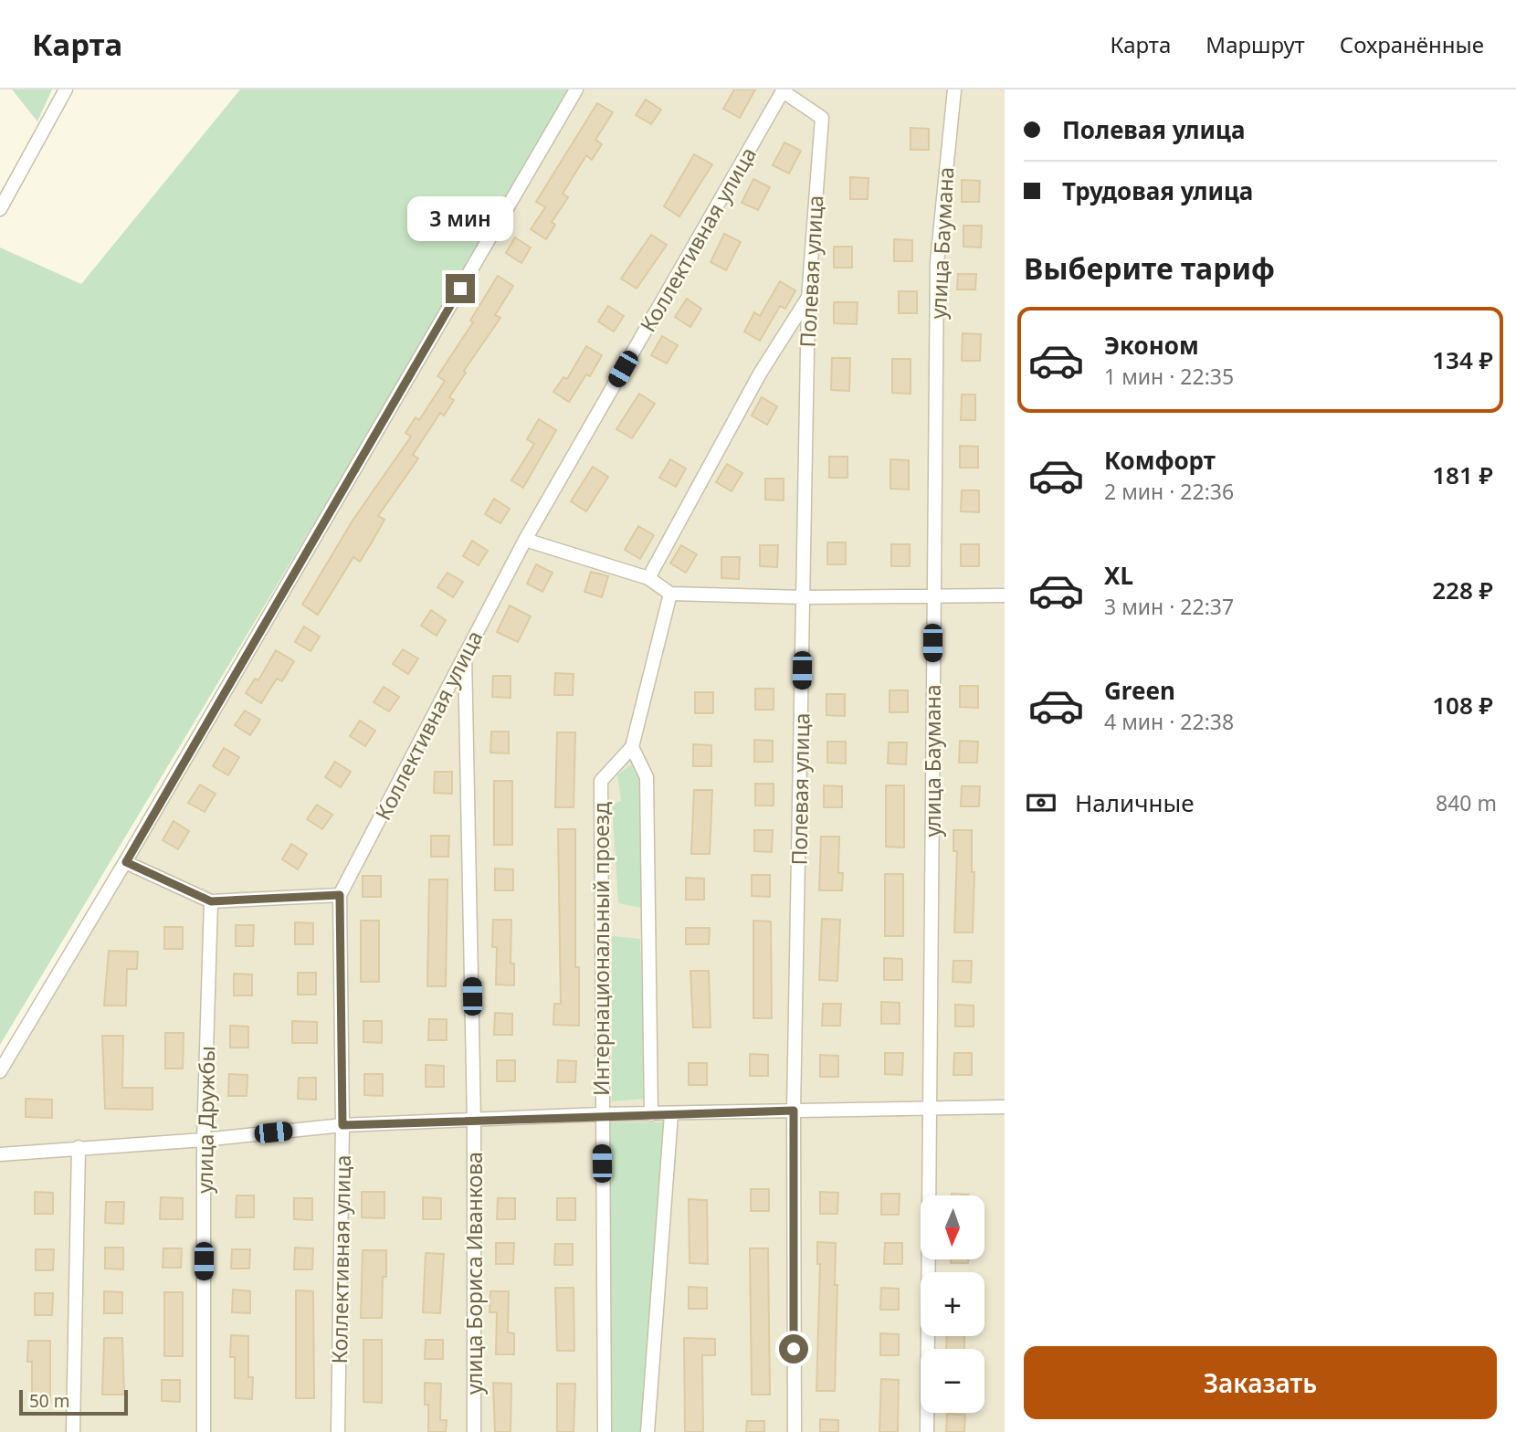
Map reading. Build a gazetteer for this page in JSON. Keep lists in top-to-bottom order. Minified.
{"streets":{"street":["Коллективная улица","улица Баумана","Полевая улица","Интернациональный проезд","улица Дружбы","улица Бориса Иванкова"]},"crossings":[["Коллективная улица","Полевая улица"],["Коллективная улица","улица Бориса Иванкова"]],"scale_bar":"50 m","north":"bottom","page":{"header":"Карта","nav":["Карта","Маршрут","Сохранённые"],"banner":["Полевая улица","Трудовая улица"],"bubble":"3 мин","heading":"Выберите тариф","list":[{"name":"Эконом","note":"1 мин · 22:35","value":"134 ₽"},{"name":"Комфорт","note":"2 мин · 22:36","value":"181 ₽"},{"name":"XL","note":"3 мин · 22:37","value":"228 ₽"},{"name":"Green","note":"4 мин · 22:38","value":"108 ₽"}],"pay":["Наличные","840 m"],"map_buttons":["+","−"],"buttons":"Заказать","scale":"50 m"}}
